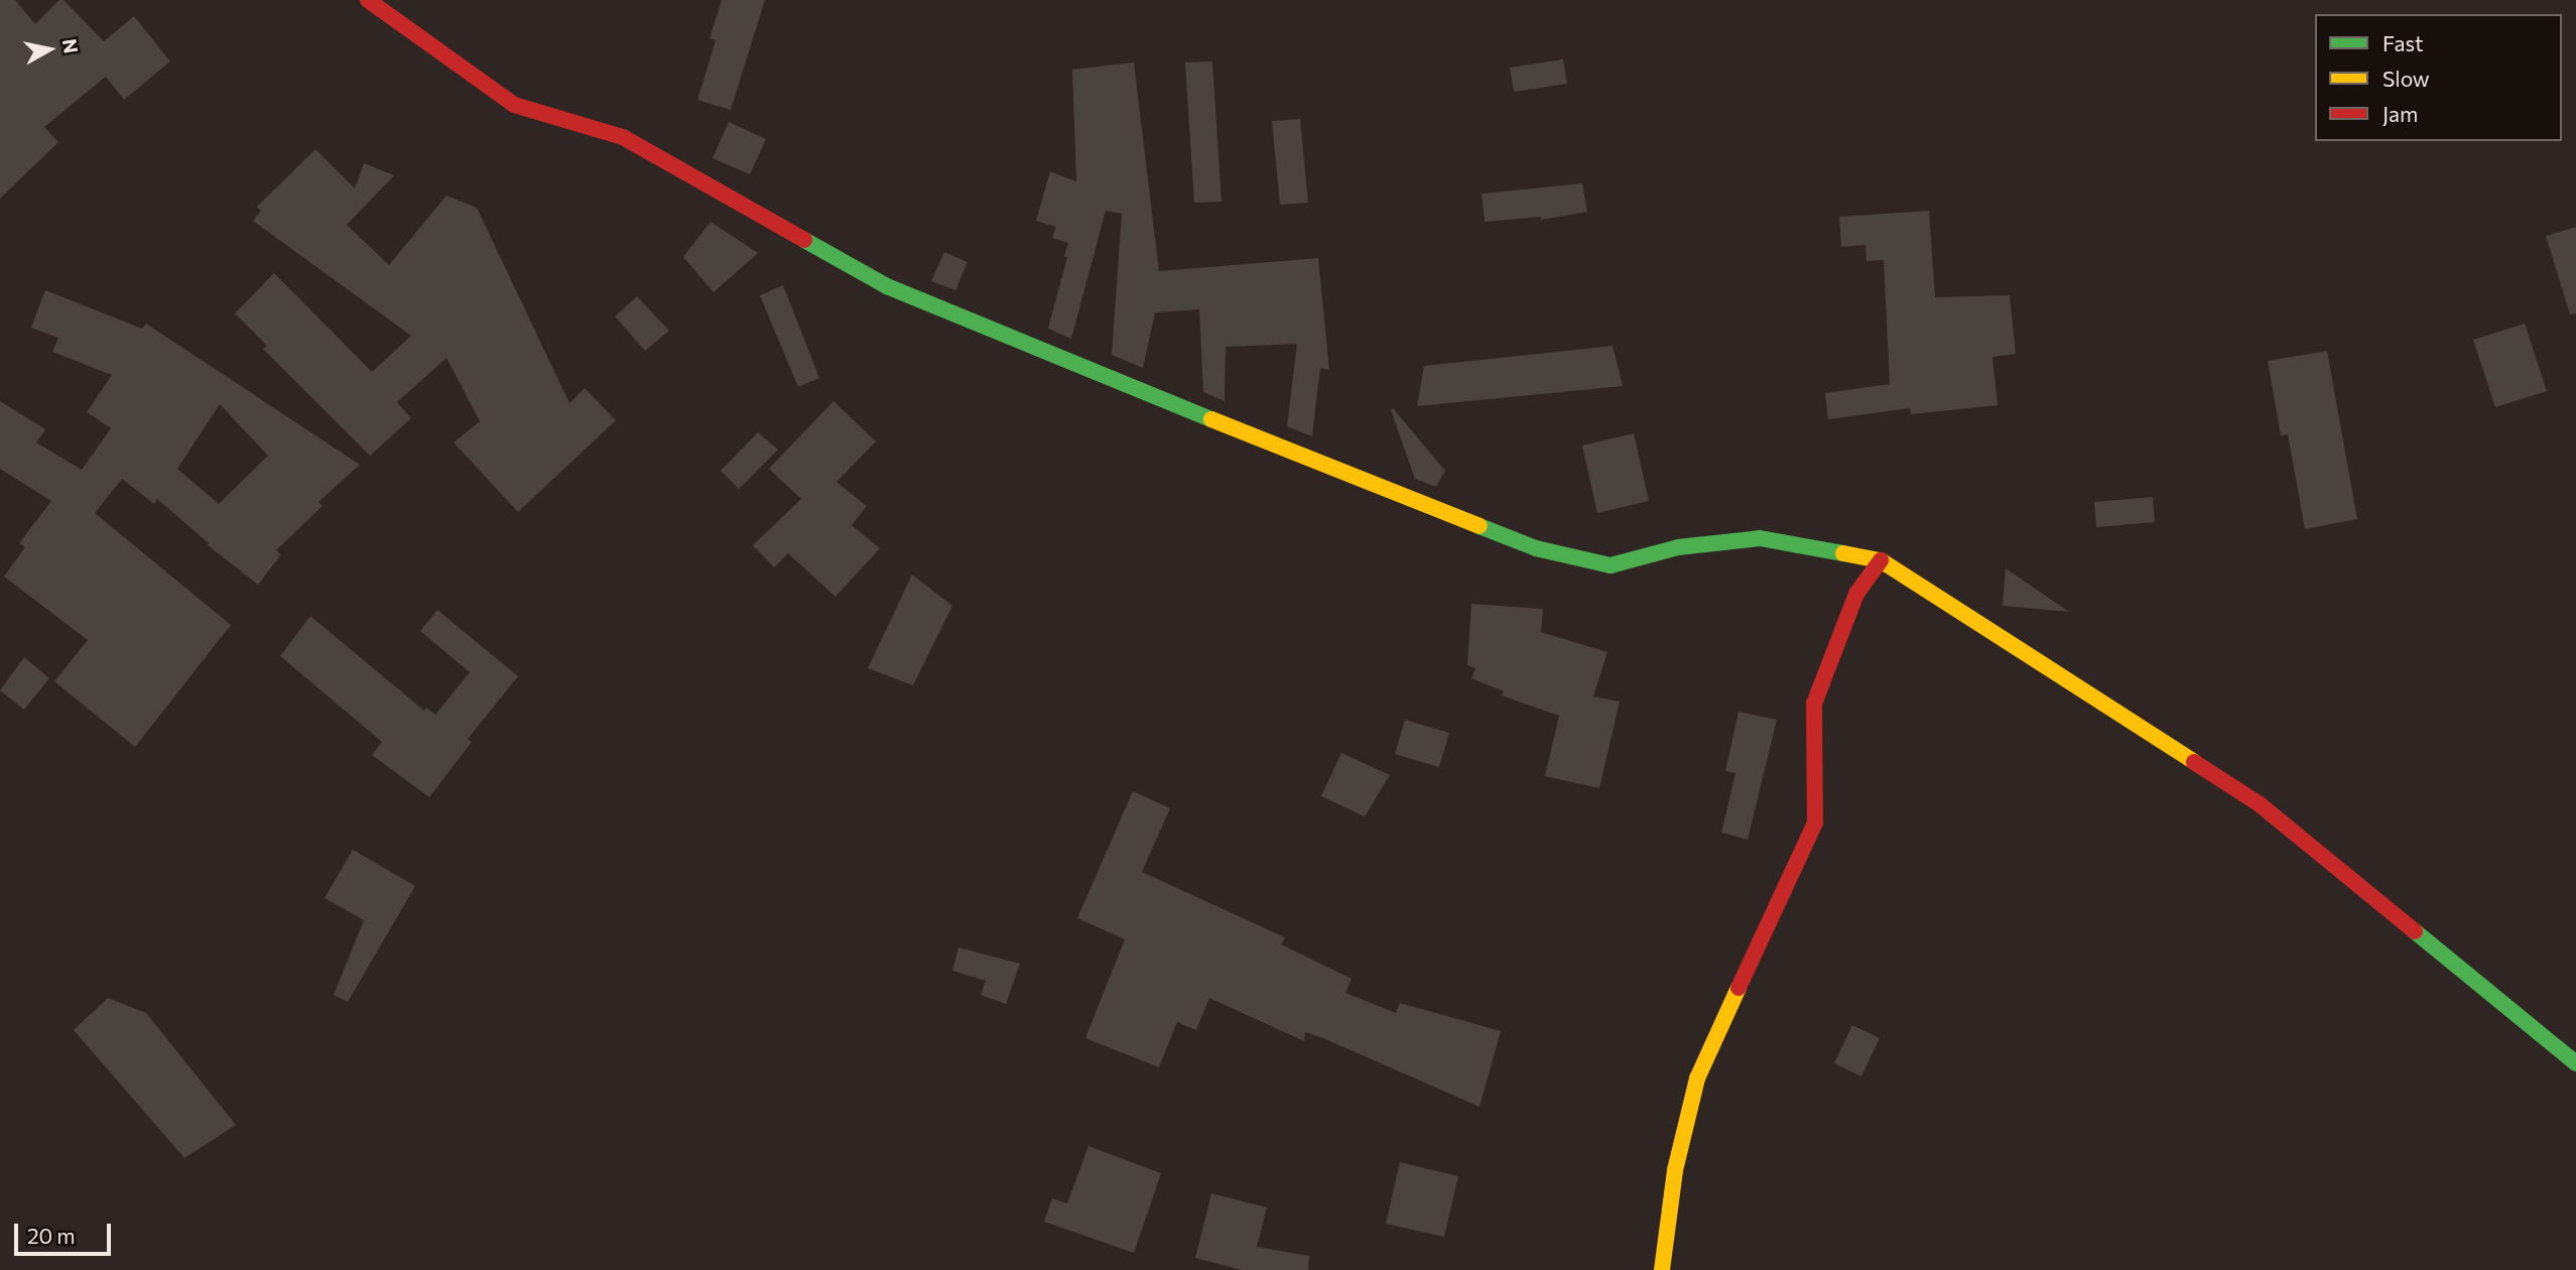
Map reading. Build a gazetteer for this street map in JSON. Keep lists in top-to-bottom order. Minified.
{"legend":["Fast","Slow","Jam"],"scale_bar":"20 m","north":"right"}
